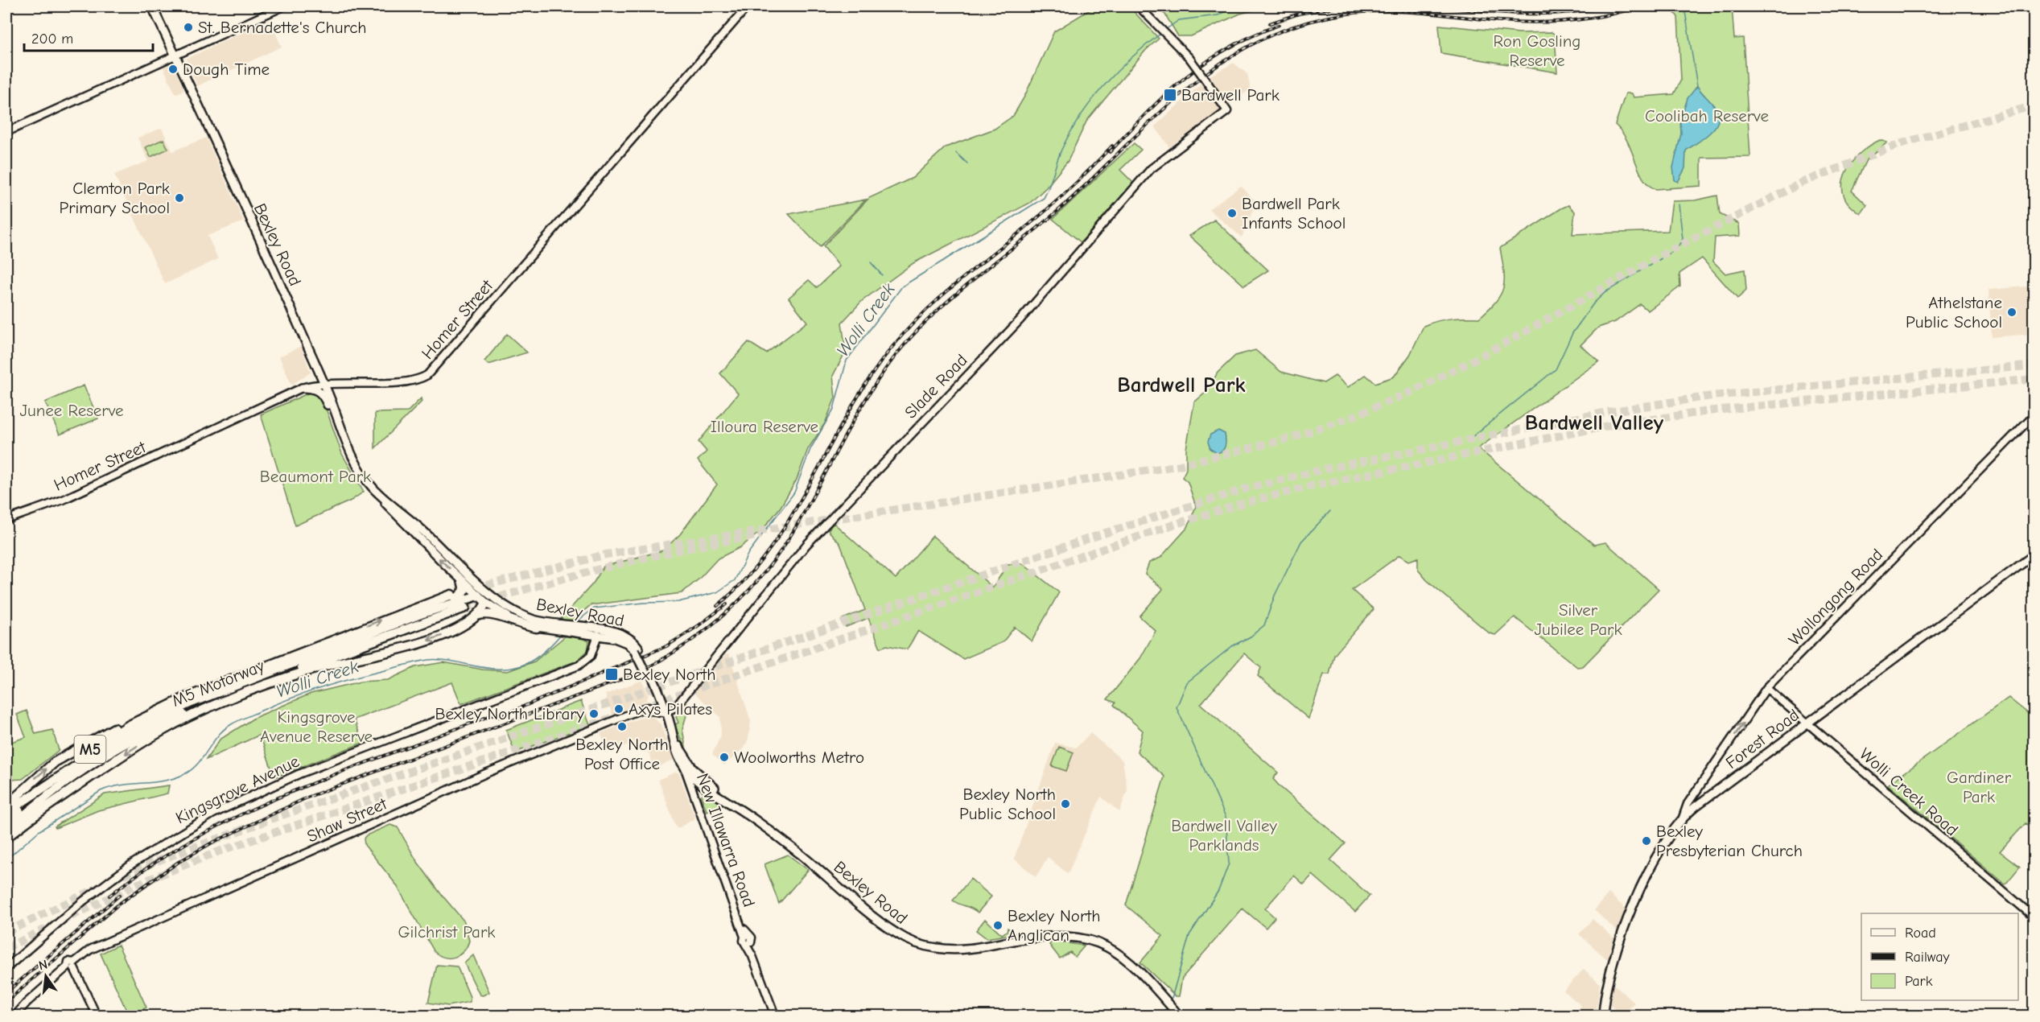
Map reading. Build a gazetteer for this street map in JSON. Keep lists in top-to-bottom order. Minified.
{"streets":{"highway":["M5 Motorway","M5"],"main road":["Bexley Road","Forest Road"],"street":["Homer Street","Slade Road","Wollongong Road","Kingsgrove Avenue","Wolli Creek Road","Shaw Street","New Illawarra Road"]},"crossings":[["Bexley Road","Homer Street"],["Bexley Road","Slade Road"],["Bexley Road","Kingsgrove Avenue"],["Bexley Road","Shaw Street"],["Bexley Road","New Illawarra Road"],["Slade Road","Shaw Street"],["Wollongong Road","Forest Road"],["Wollongong Road","Wolli Creek Road"],["Forest Road","Wolli Creek Road"]],"districts":["Bardwell Park","Bardwell Valley"],"water":["Wolli Creek"],"parks":["Ron Gosling Reserve","Coolibah Reserve","Junee Reserve","Illoura Reserve","Beaumont Park","Silver Jubilee Park","Kingsgrove Avenue Reserve","Gardiner Park","Bardwell Valley Parklands","Gilchrist Park"],"places":{"other":["St. Bernadette's Church","Dough Time","Clemton Park Primary School","Bardwell Park Infants School","Athelstane Public School","Axys Pilates","Bexley North Library","Bexley North Post Office","Woolworths Metro","Bexley North Public School","Bexley Presbyterian Church","Bexley North Anglican"],"transit":["Bardwell Park","Bexley North"]},"legend":["Road","Railway","Park"],"scale_bar":"200 m","north":"top"}
